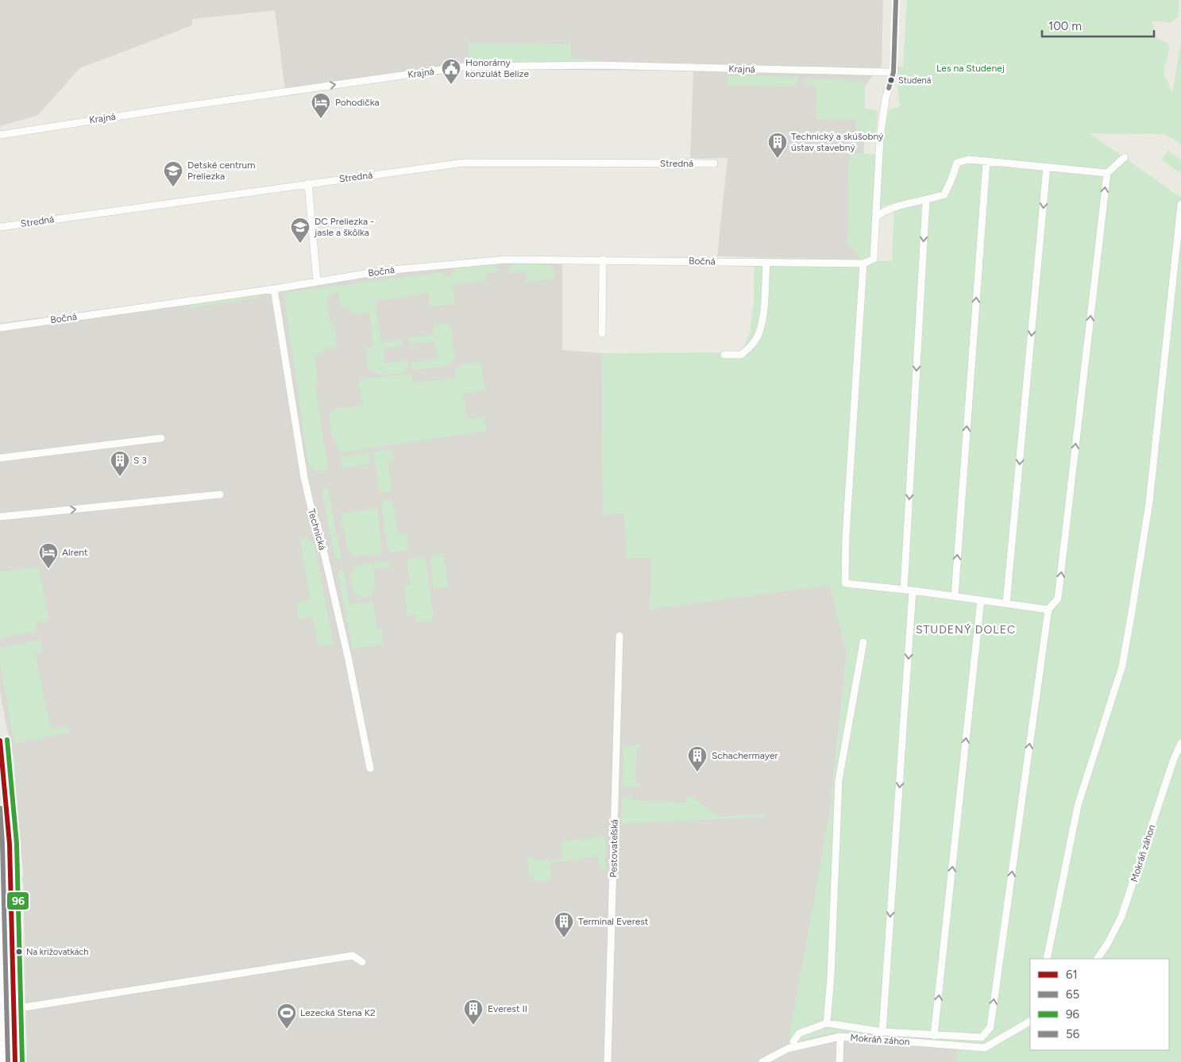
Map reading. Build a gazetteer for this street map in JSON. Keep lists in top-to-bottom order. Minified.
{"streets":{"street":["Krajná","Stredná","Bočná","Technická","Pestovateľská","Mokráň záhon"]},"crossings":[["Bočná","Technická"]],"one_way":["Krajná"],"districts":["STUDENÝ DOLEC"],"parks":["Les na Studenej"],"places":{"other":["Studená","Na križovatkách"],"public building":["Honorárny konzulát Belize"],"hotel":["Pohodička","Alrent"],"building":["Technický a skúšobný ústav stavebný","S 3","Schachermayer","Terminal Everest","Everest II"],"school or university":["Detské centrum Preliezka","DC Preliezka - jasle a škôlka"],"sports":["Lezecká Stena K2"]},"lines":["transit line 56","transit line 96","transit line 61","transit line 65"],"legend":["61","65","96","56"],"scale_bar":"100 m"}
